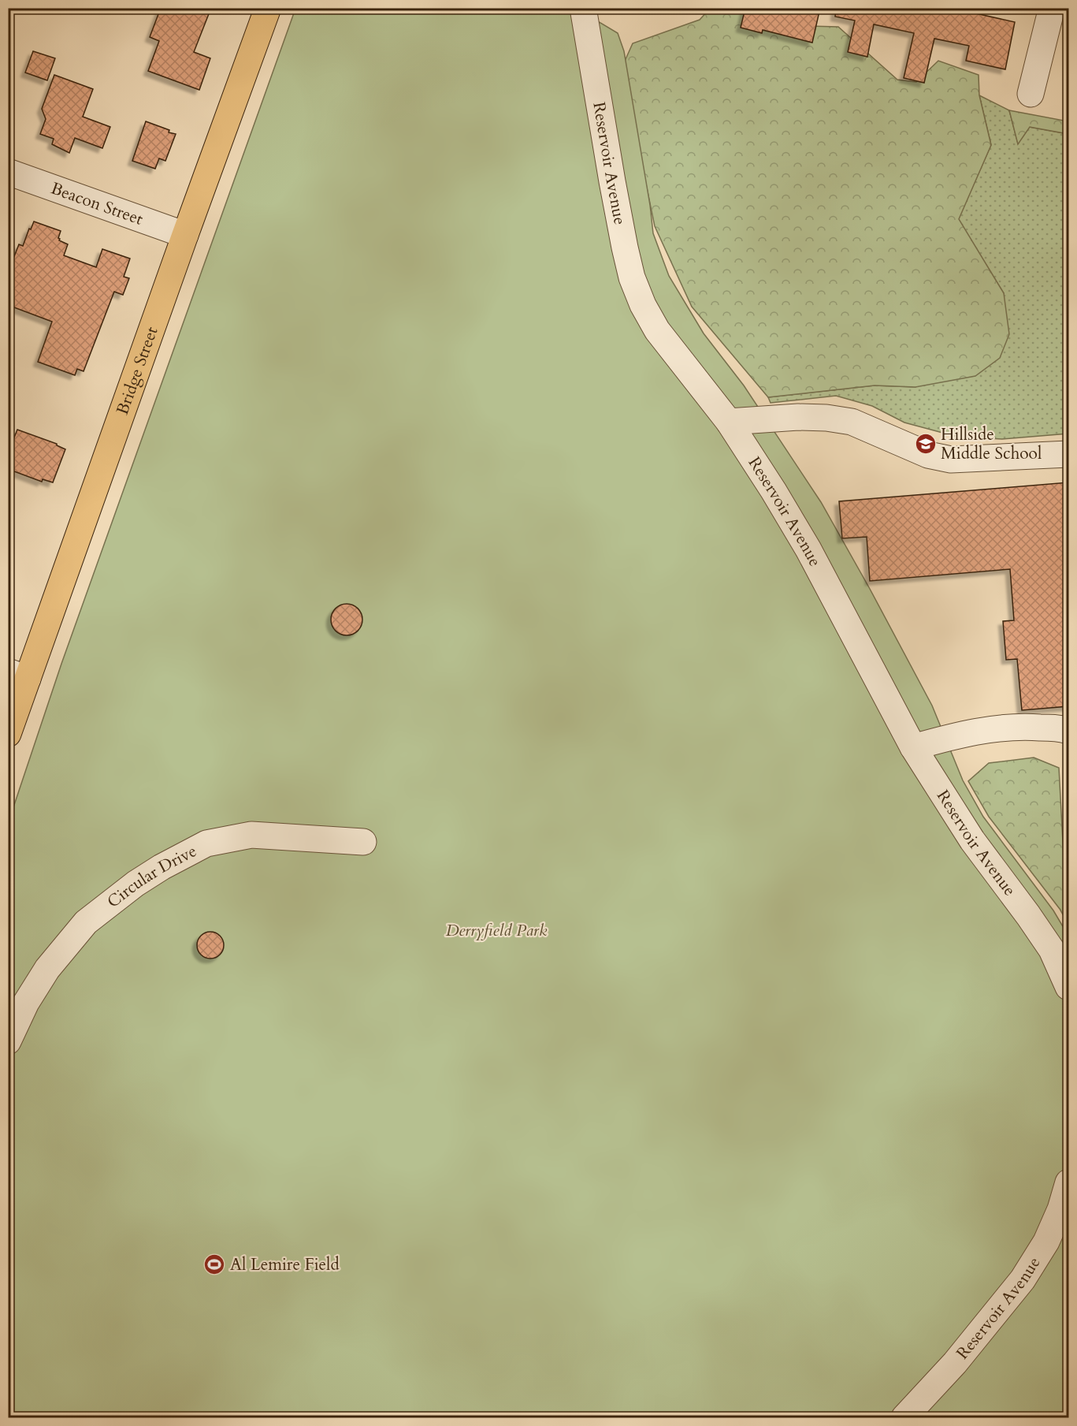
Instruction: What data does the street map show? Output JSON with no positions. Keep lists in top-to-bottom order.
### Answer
{
  "streets": {
    "main road": ["Bridge Street"],
    "street": ["Reservoir Avenue", "Beacon Street", "Circular Drive"]
  },
  "crossings": [
    ["Beacon Street", "Bridge Street"]
  ],
  "parks": ["Derryfield Park"],
  "places": {
    "school or university": ["Hillside Middle School"],
    "sports": ["Al Lemire Field"]
  }
}
